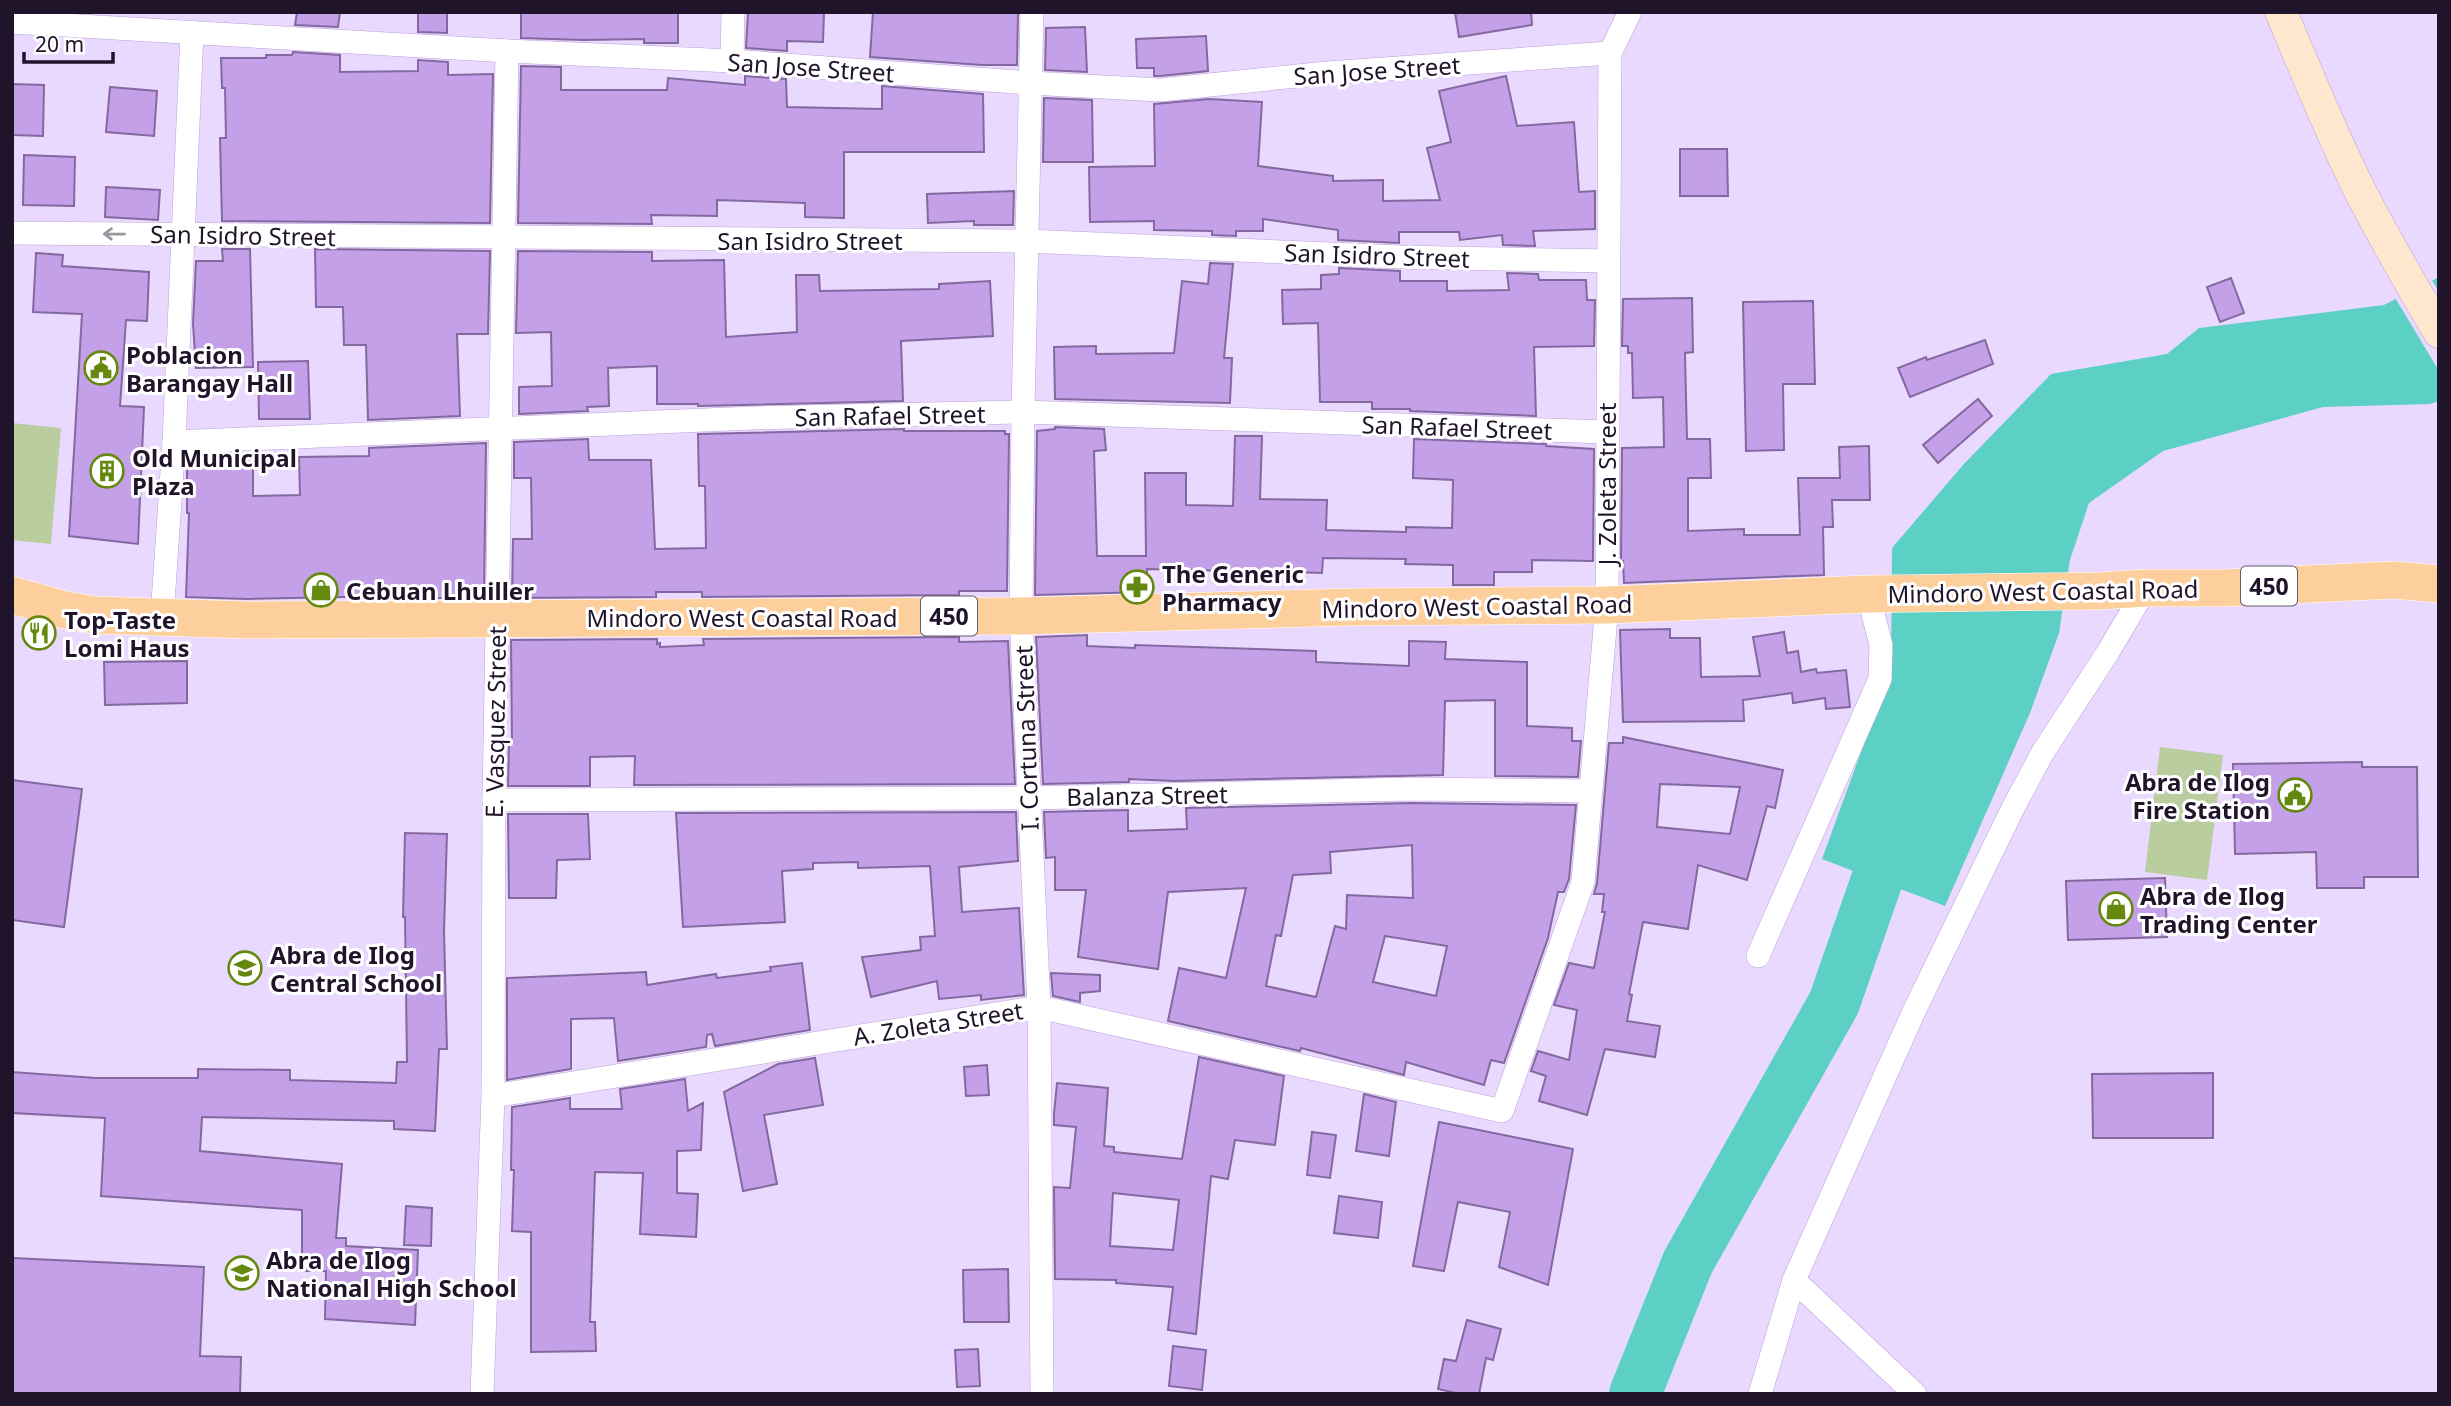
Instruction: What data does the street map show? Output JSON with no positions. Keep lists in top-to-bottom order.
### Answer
{
  "streets": {
    "main road": ["450", "Mindoro West Coastal Road"],
    "street": [
      "San Jose Street",
      "San Isidro Street",
      "San Rafael Street",
      "J. Zoleta Street",
      "E. Vasquez Street",
      "I. Cortuna Street",
      "Balanza Street",
      "A. Zoleta Street"
    ]
  },
  "crossings": [
    ["San Jose Street", "J. Zoleta Street"],
    ["San Jose Street", "E. Vasquez Street"],
    ["San Jose Street", "I. Cortuna Street"],
    ["San Isidro Street", "J. Zoleta Street"],
    ["San Isidro Street", "E. Vasquez Street"],
    ["San Isidro Street", "I. Cortuna Street"],
    ["San Rafael Street", "J. Zoleta Street"],
    ["San Rafael Street", "E. Vasquez Street"],
    ["San Rafael Street", "I. Cortuna Street"],
    ["J. Zoleta Street", "Mindoro West Coastal Road"],
    ["J. Zoleta Street", "Balanza Street"],
    ["J. Zoleta Street", "A. Zoleta Street"],
    ["Mindoro West Coastal Road", "E. Vasquez Street"],
    ["Mindoro West Coastal Road", "I. Cortuna Street"],
    ["E. Vasquez Street", "Balanza Street"],
    ["E. Vasquez Street", "A. Zoleta Street"],
    ["I. Cortuna Street", "Balanza Street"],
    ["I. Cortuna Street", "A. Zoleta Street"]
  ],
  "places": {
    "public building": ["Poblacion Barangay Hall", "Abra de Ilog Fire Station"],
    "building": ["Old Municipal Plaza"],
    "pharmacy": ["The Generic Pharmacy"],
    "shop": ["Cebuan Lhuiller", "Abra de Ilog Trading Center"],
    "restaurant": ["Top-Taste Lomi Haus"],
    "school or university": ["Abra de Ilog Central School", "Abra de Ilog National High School"]
  },
  "scale_bar": "20 m"
}
